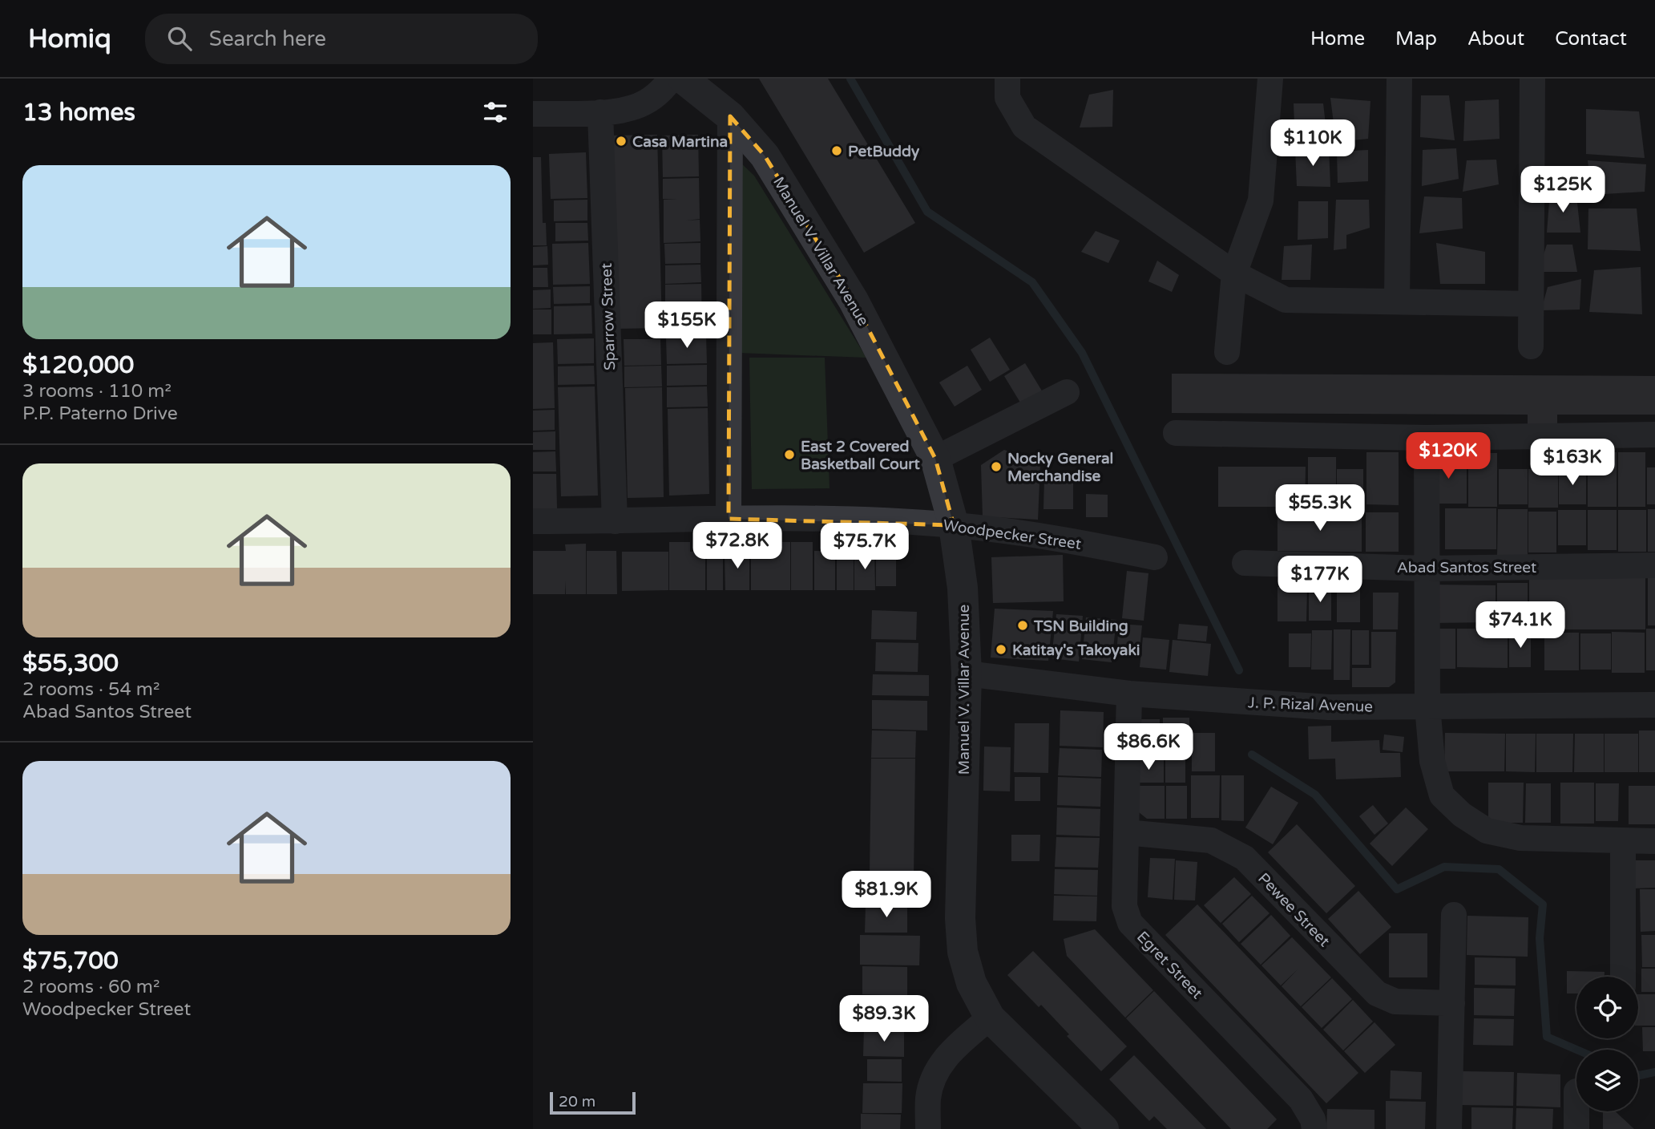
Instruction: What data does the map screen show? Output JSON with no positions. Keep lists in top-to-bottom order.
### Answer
{
  "streets": {
    "street": [
      "Manuel V. Villar Avenue",
      "Sparrow Street",
      "Woodpecker Street",
      "Abad Santos Street",
      "J. P. Rizal Avenue",
      "Pewee Street",
      "Egret Street"
    ]
  },
  "crossings": [
    ["Manuel V. Villar Avenue", "Woodpecker Street"],
    ["Manuel V. Villar Avenue", "J. P. Rizal Avenue"],
    ["Sparrow Street", "Woodpecker Street"],
    ["J. P. Rizal Avenue", "Egret Street"],
    ["Pewee Street", "Egret Street"]
  ],
  "places": [
    "Casa Martina",
    "PetBuddy",
    "East 2 Covered Basketball Court",
    "Nocky General Merchandise",
    "TSN Building",
    "Katitay's Takoyaki"
  ],
  "scale_bar": "20 m",
  "page": {
    "header": "Homiq",
    "search": "Search here",
    "nav": [
      "Home",
      "Map",
      "About",
      "Contact"
    ],
    "heading": "13 homes",
    "price": [
      "$110K",
      "$125K",
      "$155K",
      "$120K",
      "$163K",
      "$55.3K",
      "$72.8K",
      "$75.7K",
      "$177K",
      "$74.1K",
      "$86.6K",
      "$81.9K",
      "$89.3K"
    ],
    "list": [
      {
        "name": "$120,000",
        "note": "3 rooms · 110 m² · P.P. Paterno Drive"
      },
      {
        "name": "$55,300",
        "note": "2 rooms · 54 m² · Abad Santos Street"
      },
      {
        "name": "$75,700",
        "note": "2 rooms · 60 m² · Woodpecker Street"
      }
    ],
    "scale": "20 m"
  }
}
